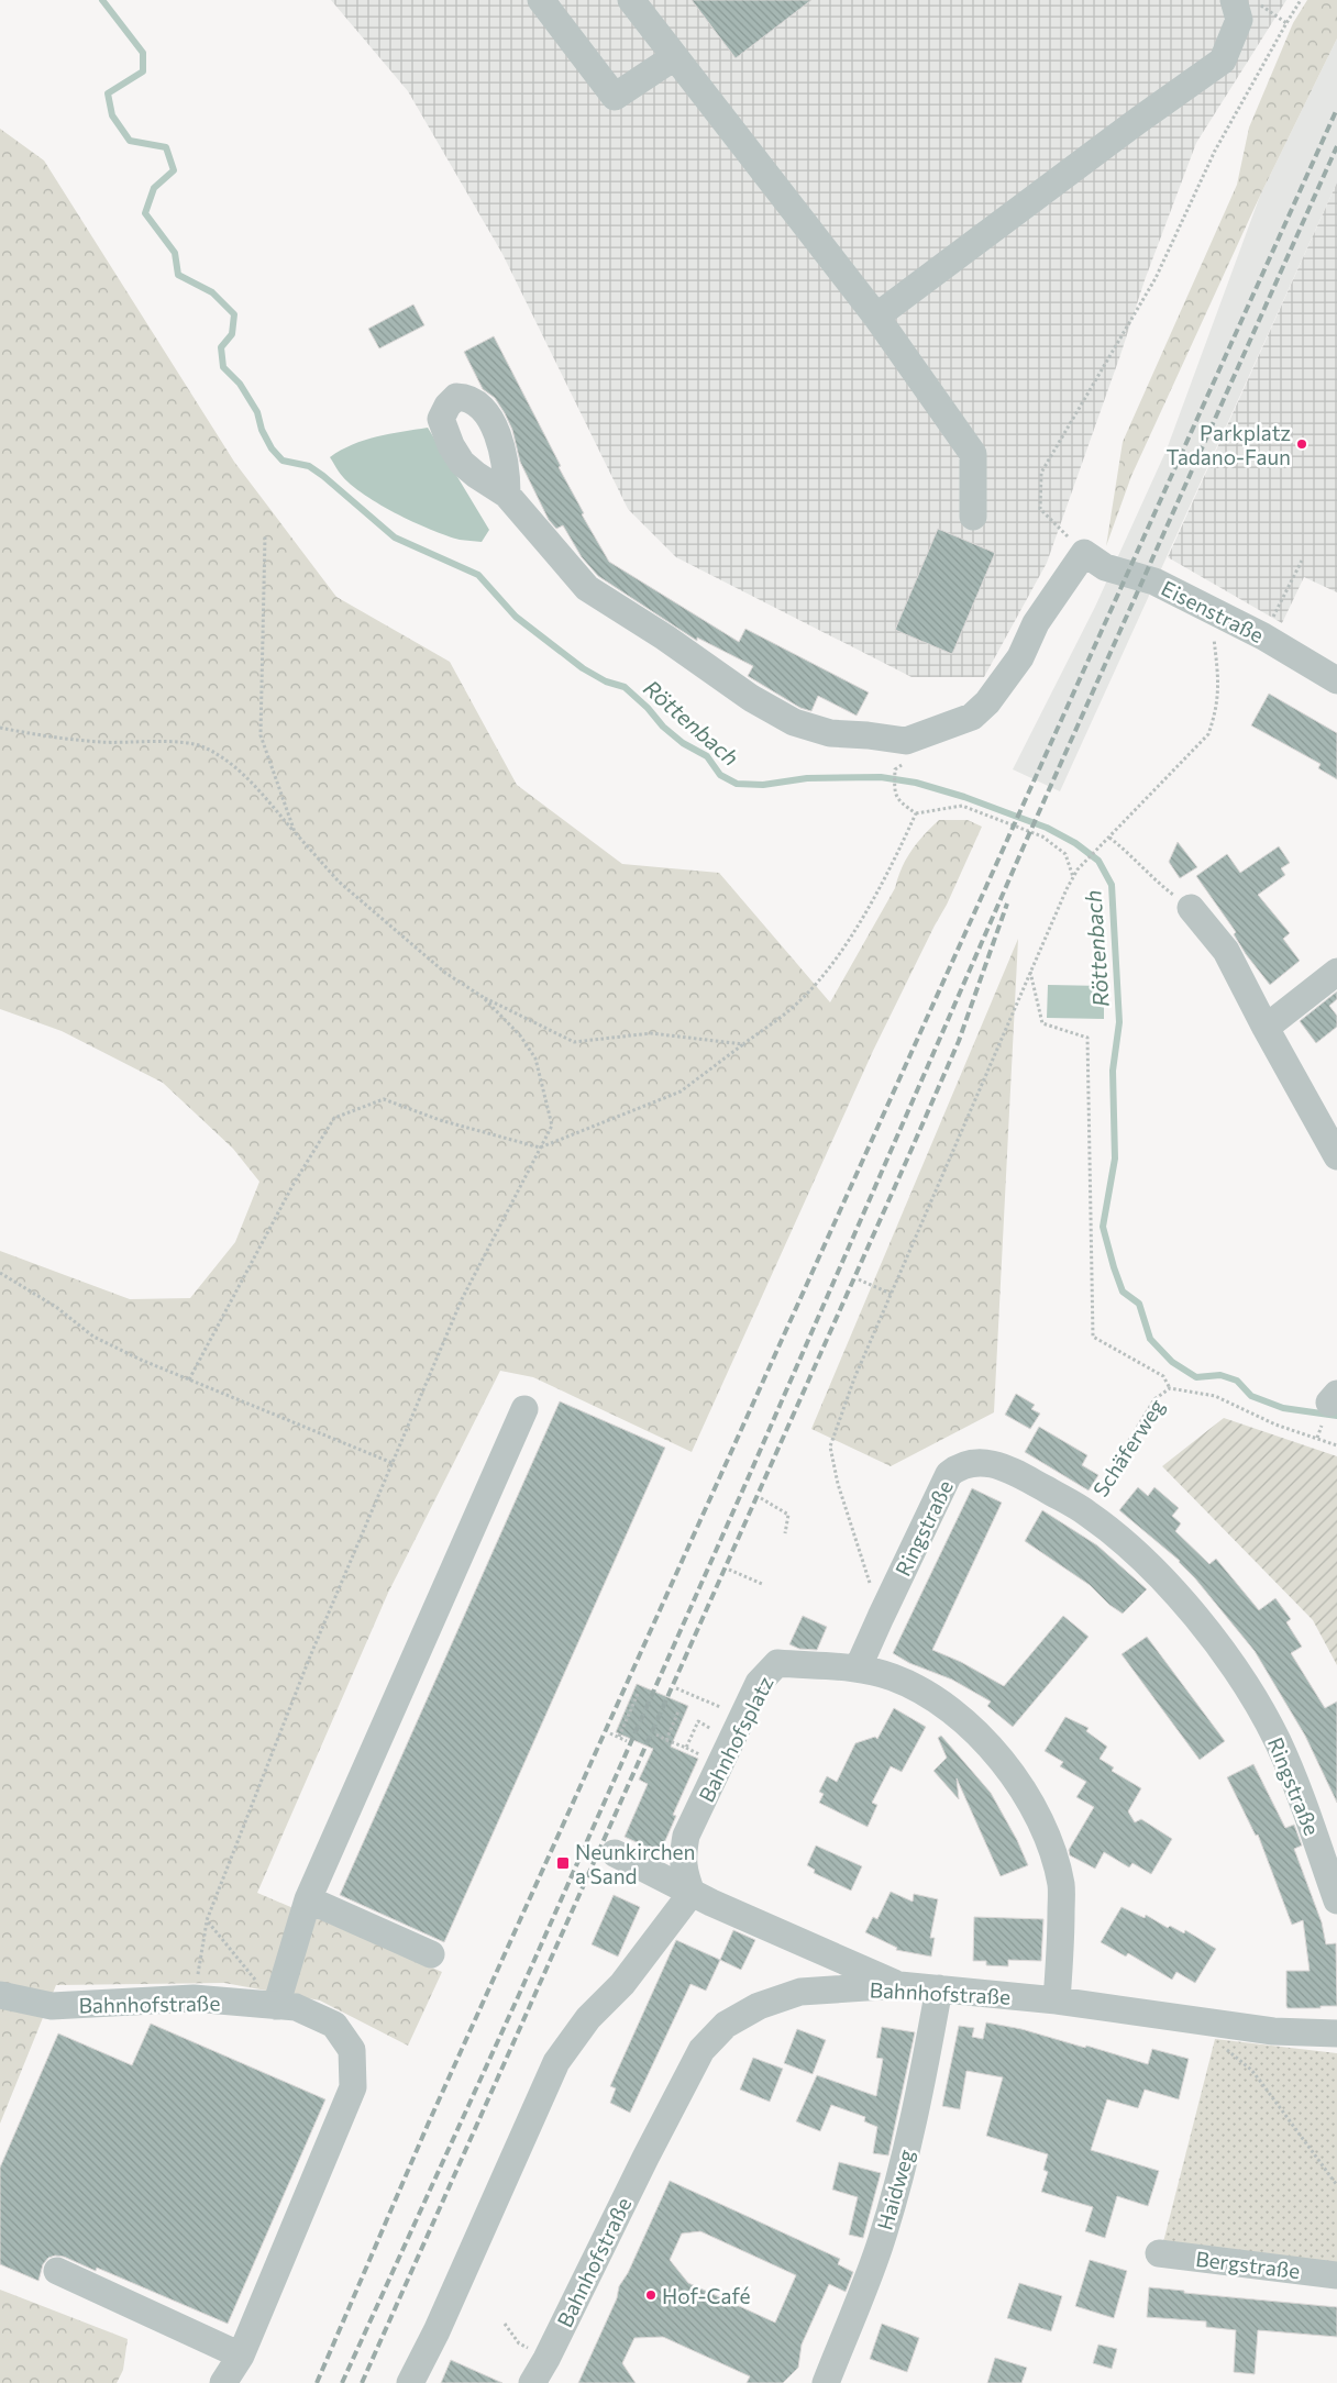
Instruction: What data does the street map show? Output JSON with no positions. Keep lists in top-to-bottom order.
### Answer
{
  "streets": {
    "street": [
      "Eisenstraße",
      "Ringstraße",
      "Bahnhofsplatz",
      "Bahnhofstraße",
      "Haidweg",
      "Bergstraße"
    ],
    "path": ["Schäferweg"]
  },
  "crossings": [
    ["Schäferweg", "Ringstraße"],
    ["Ringstraße", "Bahnhofsplatz"],
    ["Bahnhofstraße", "Haidweg"]
  ],
  "water": ["Röttenbach"],
  "places": {
    "other": ["Parkplatz Tadano-Faun", "Hof-Café"],
    "transit": ["Neunkirchen a Sand"]
  }
}
